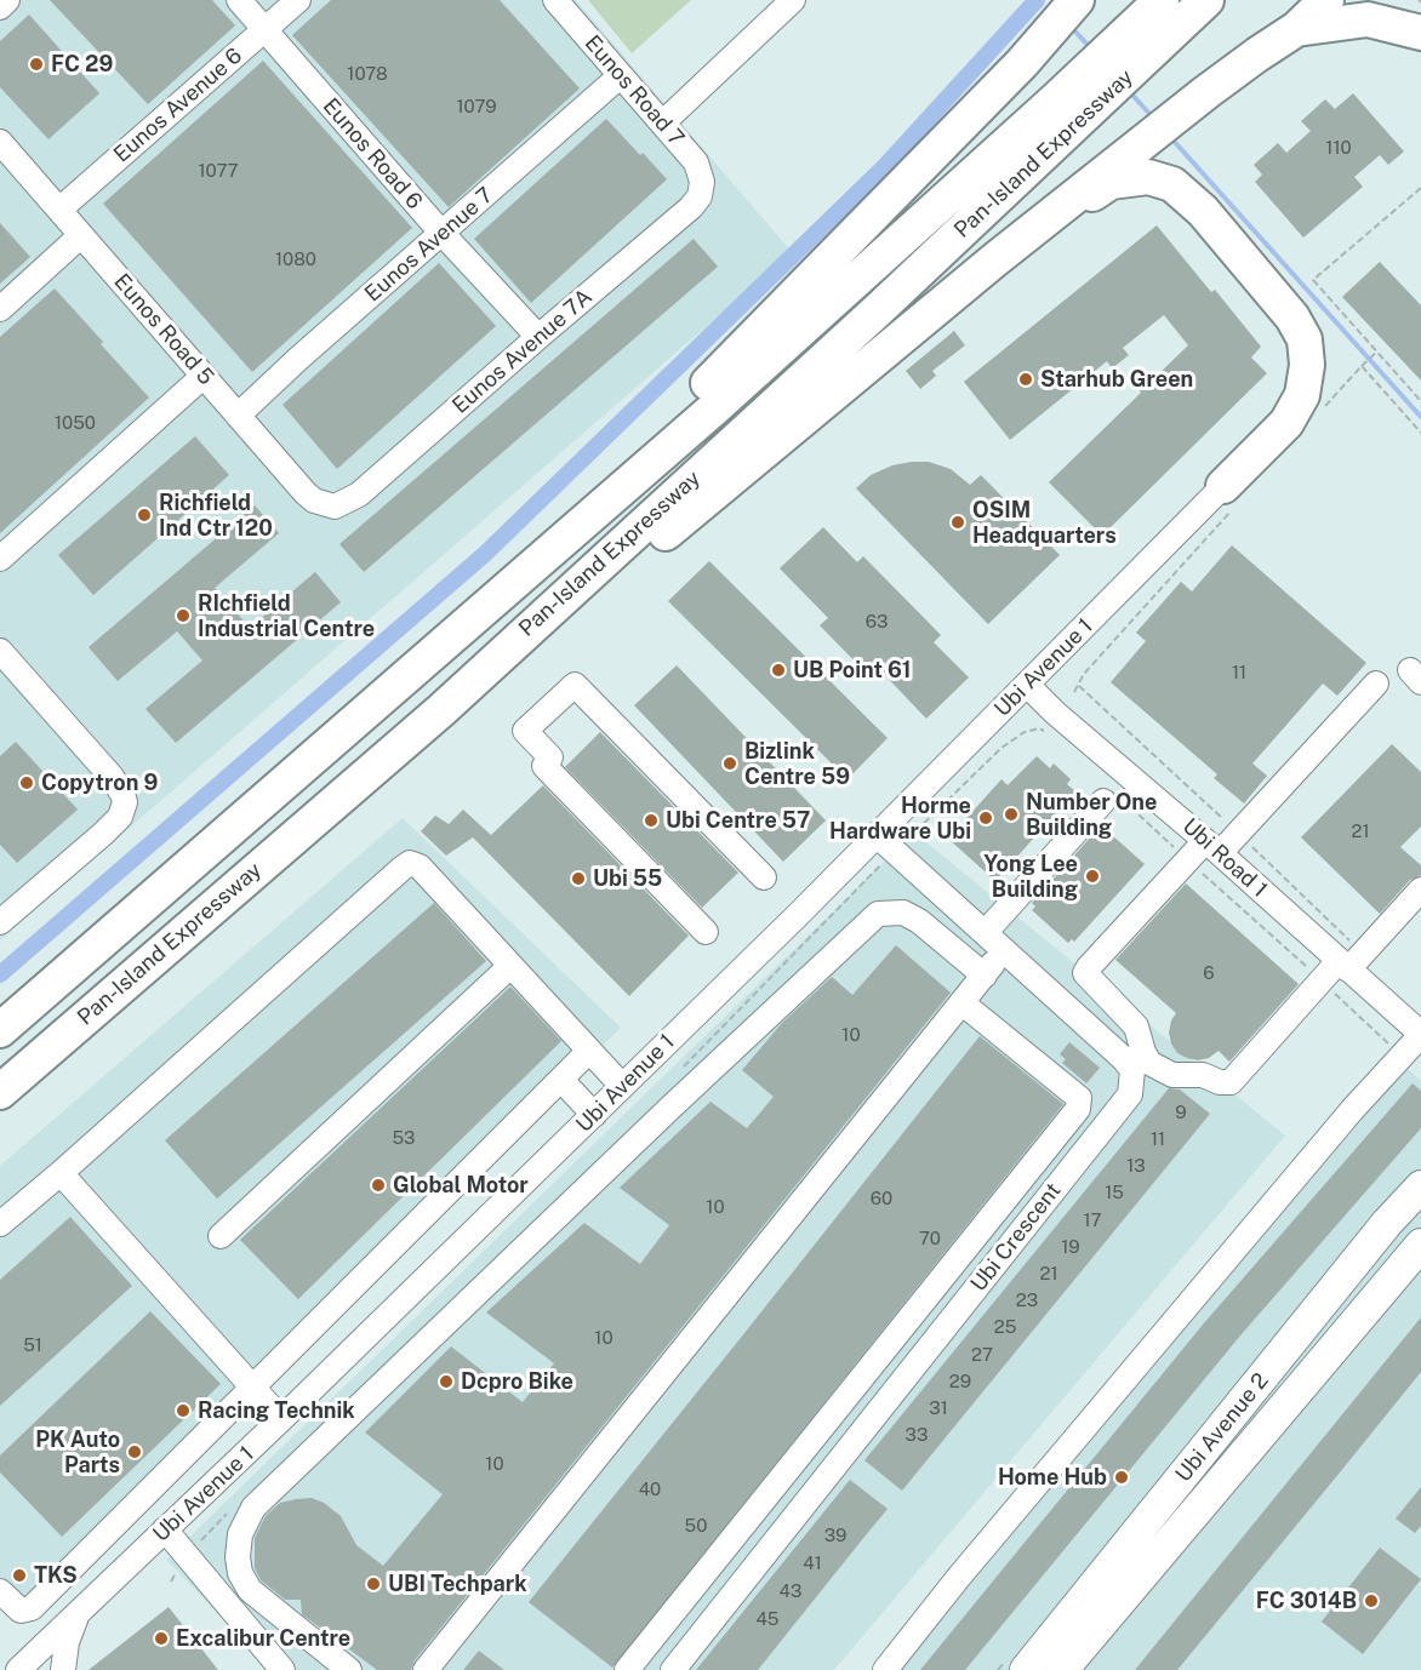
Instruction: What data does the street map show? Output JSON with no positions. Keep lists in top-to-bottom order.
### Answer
{
  "streets": {
    "highway": ["Pan-Island Expressway"],
    "main road": ["Ubi Avenue 2"],
    "street": [
      "Eunos Road 7",
      "Eunos Avenue 6",
      "Eunos Road 6",
      "Eunos Avenue 7",
      "Eunos Road 5",
      "Eunos Avenue 7A",
      "Ubi Avenue 1",
      "Ubi Road 1",
      "Ubi Crescent"
    ]
  },
  "crossings": [
    ["Eunos Road 7", "Eunos Avenue 7"],
    ["Eunos Road 7", "Eunos Avenue 7A"],
    ["Eunos Avenue 6", "Eunos Road 6"],
    ["Eunos Avenue 6", "Eunos Road 5"],
    ["Eunos Road 6", "Eunos Avenue 7"],
    ["Eunos Road 6", "Eunos Avenue 7A"],
    ["Eunos Avenue 7", "Eunos Road 5"],
    ["Eunos Road 5", "Eunos Avenue 7A"],
    ["Ubi Avenue 1", "Ubi Road 1"],
    ["Ubi Avenue 1", "Ubi Crescent"]
  ],
  "places": [
    "FC 29",
    "Starhub Green",
    "Richfield Ind Ctr 120",
    "OSIM Headquarters",
    "RIchfield Industrial Centre",
    "UB Point 61",
    "Bizlink Centre 59",
    "Copytron 9",
    "Number One Building",
    "Horme Hardware Ubi",
    "Ubi Centre 57",
    "Yong Lee Building",
    "Ubi 55",
    "Global Motor",
    "Dcpro Bike",
    "Racing Technik",
    "PK Auto Parts",
    "Home Hub",
    "TKS",
    "UBI Techpark",
    "FC 3014B",
    "Excalibur Centre"
  ],
  "house_numbers": [
    "1078",
    "1079",
    "110",
    "1077",
    "1080",
    "1050",
    "63",
    "11",
    "21",
    "6",
    "10",
    "9",
    "53",
    "11",
    "13",
    "15",
    "60",
    "10",
    "17",
    "70",
    "19",
    "21",
    "23",
    "25",
    "10",
    "51",
    "27",
    "29",
    "31",
    "33",
    "10",
    "40",
    "50",
    "39",
    "41",
    "43",
    "45"
  ]
}
